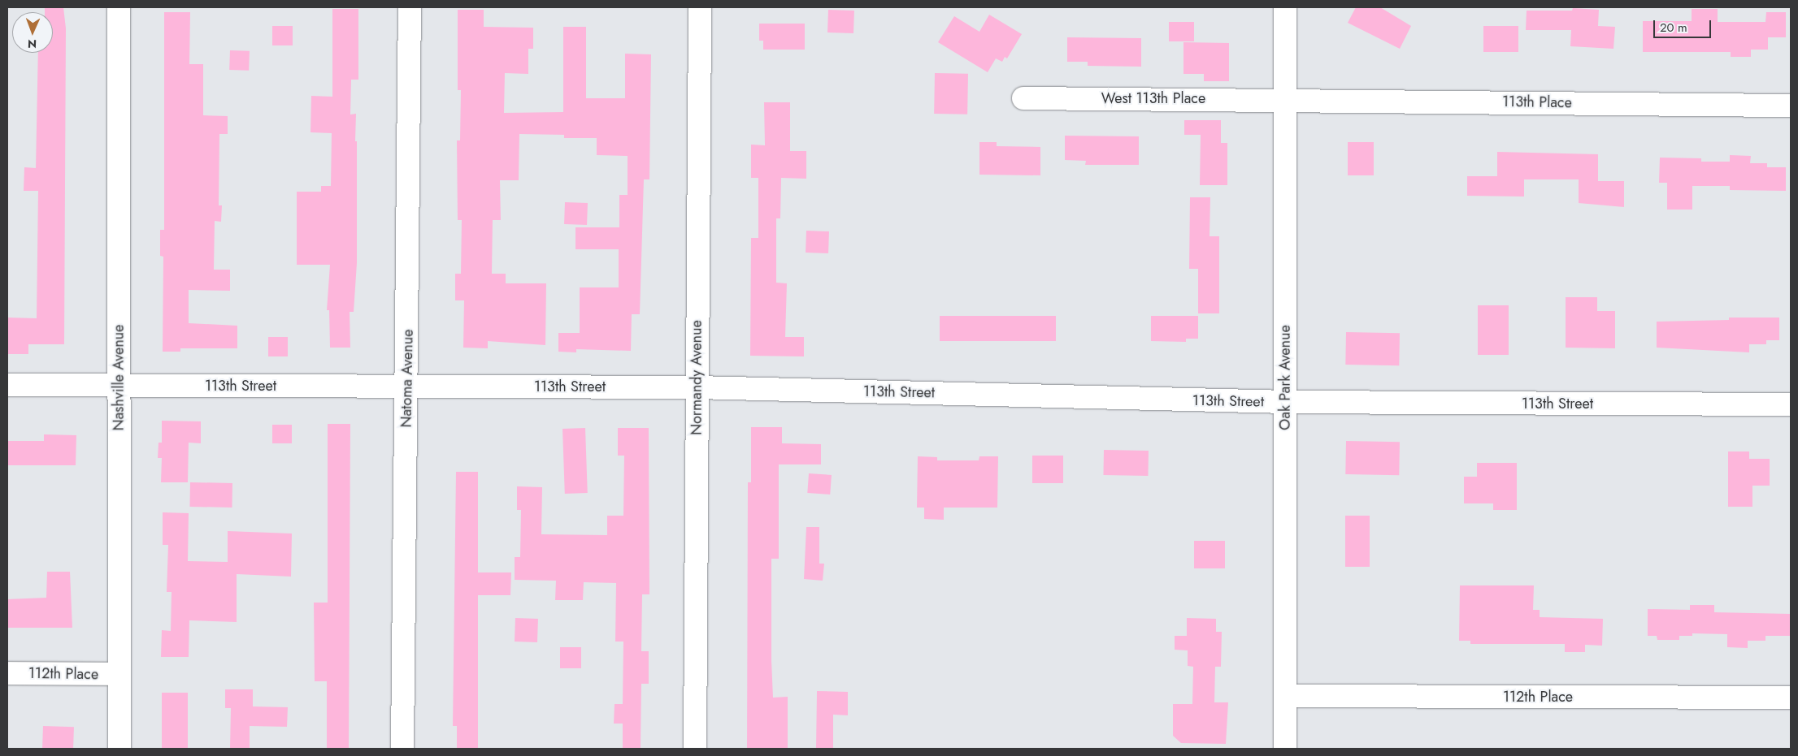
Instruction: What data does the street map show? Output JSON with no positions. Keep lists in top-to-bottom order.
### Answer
{
  "streets": {
    "street": [
      "West 113th Place",
      "113th Place",
      "Nashville Avenue",
      "Normandy Avenue",
      "Oak Park Avenue",
      "Natoma Avenue",
      "113th Street",
      "112th Place"
    ]
  },
  "crossings": [
    ["West 113th Place", "113th Place"],
    ["West 113th Place", "Oak Park Avenue"],
    ["113th Place", "Oak Park Avenue"],
    ["Nashville Avenue", "113th Street"],
    ["Nashville Avenue", "112th Place"],
    ["Normandy Avenue", "113th Street"],
    ["Oak Park Avenue", "113th Street"],
    ["Oak Park Avenue", "112th Place"],
    ["Natoma Avenue", "113th Street"]
  ],
  "scale_bar": "20 m",
  "north": "bottom"
}
